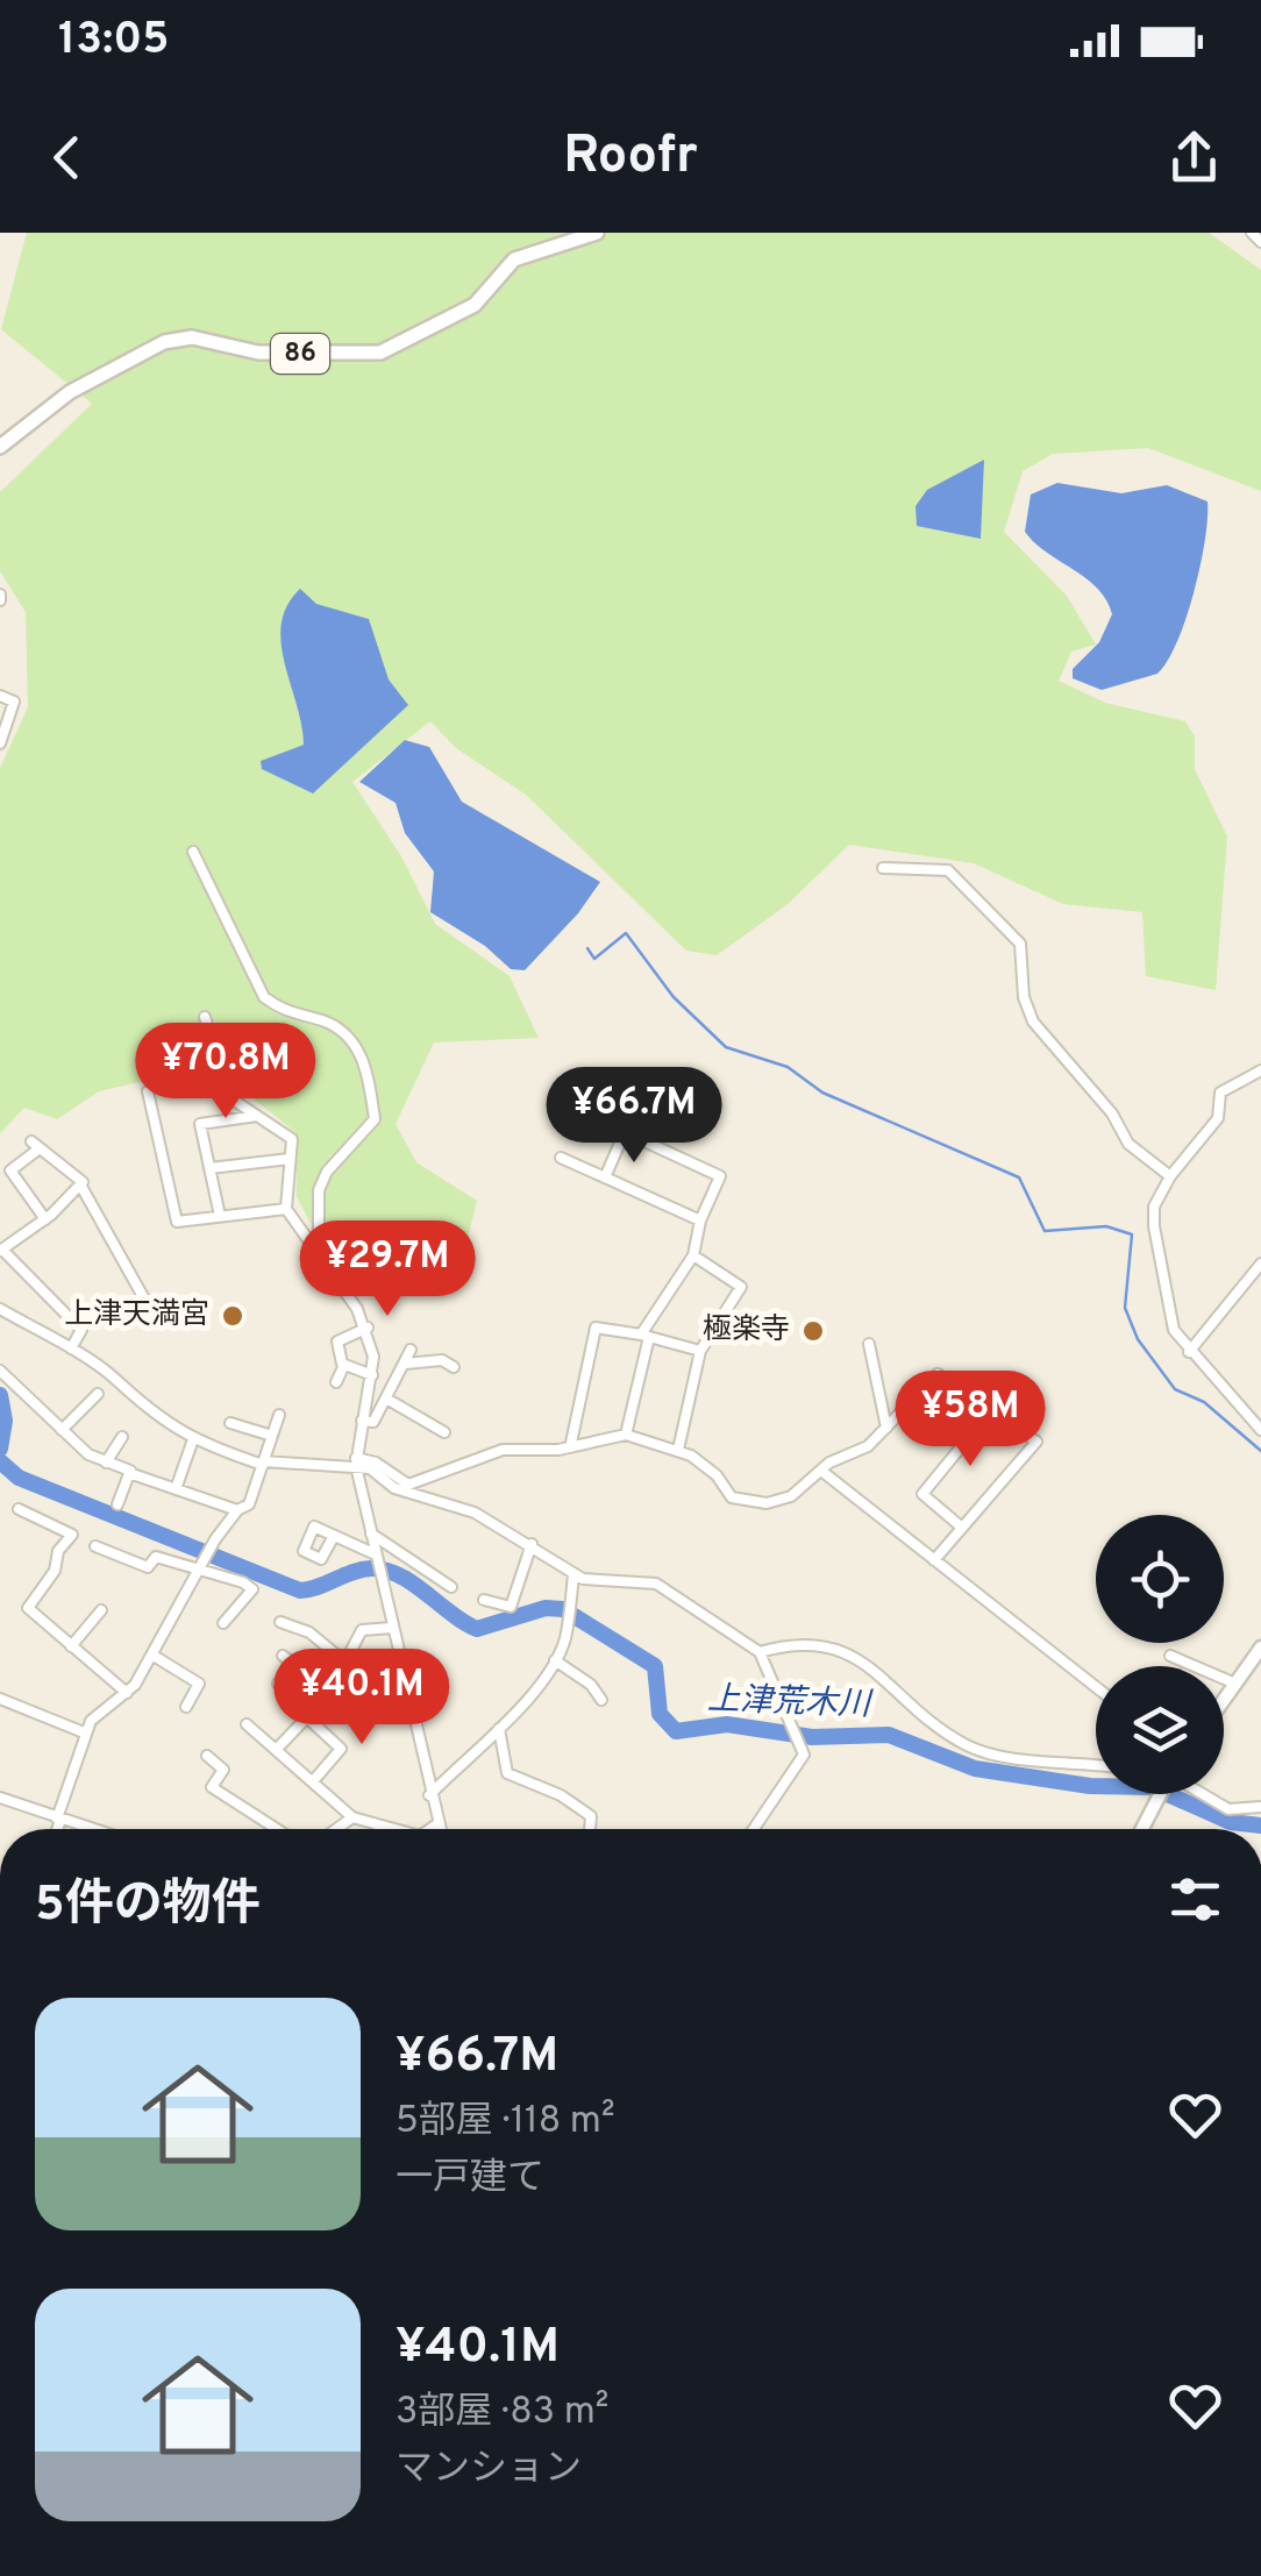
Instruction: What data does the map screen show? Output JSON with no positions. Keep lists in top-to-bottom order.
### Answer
{
  "streets": {
    "main road": ["86"]
  },
  "water": ["上津荒木川"],
  "places": ["上津天満宮", "極楽寺"],
  "page": {
    "status": "13:05",
    "header": "Roofr",
    "price": [
      "¥70.8M",
      "¥66.7M",
      "¥29.7M",
      "¥58M",
      "¥40.1M"
    ],
    "heading": "5件の物件",
    "list": [
      {
        "name": "¥66.7M",
        "note": "5部屋 · 118 m² · 一戸建て"
      },
      {
        "name": "¥40.1M",
        "note": "3部屋 · 83 m² · マンション"
      }
    ]
  }
}
